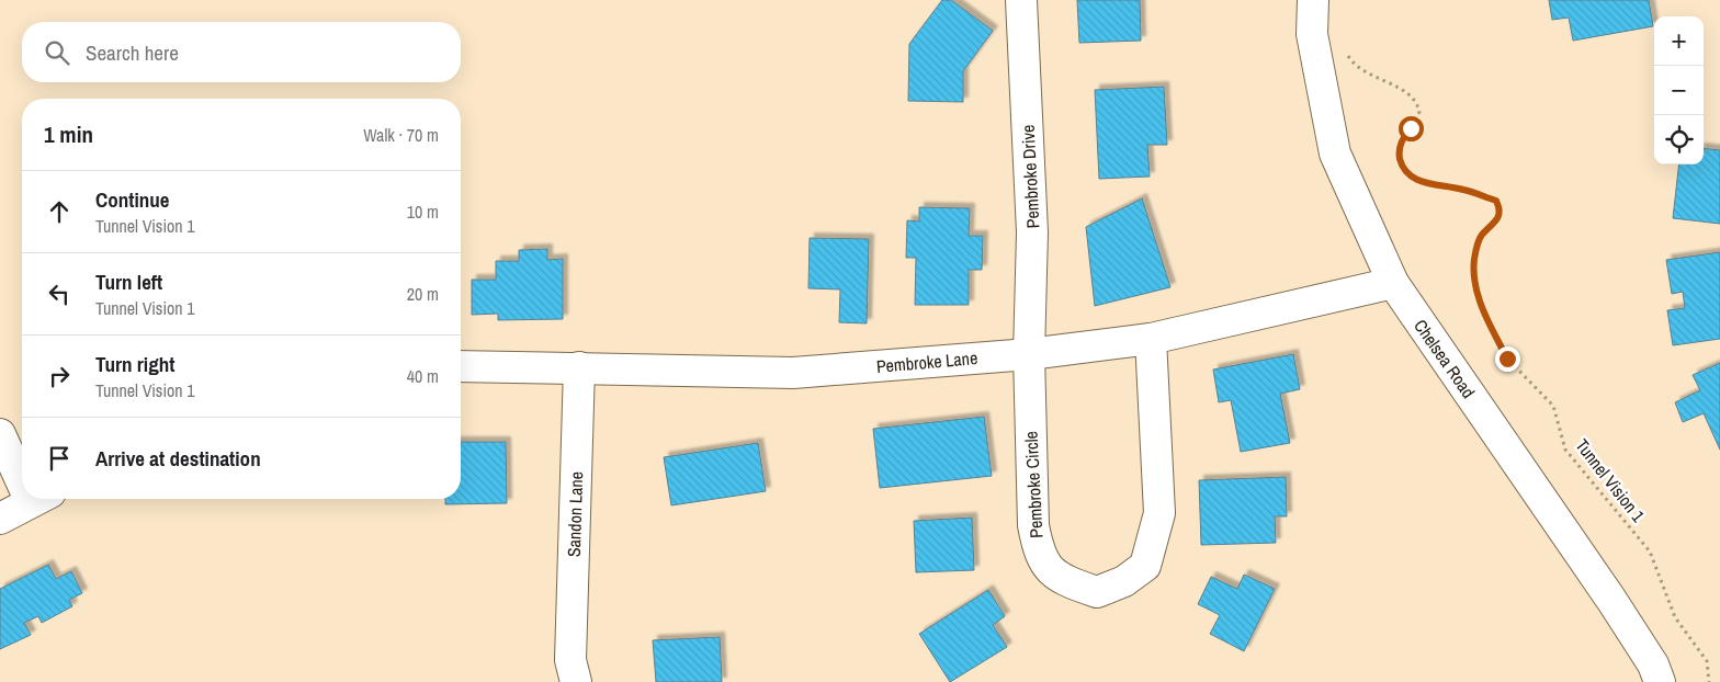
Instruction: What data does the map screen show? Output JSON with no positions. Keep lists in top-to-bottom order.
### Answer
{
  "streets": {
    "street": [
      "Pembroke Drive",
      "Chelsea Road",
      "Pembroke Lane",
      "Pembroke Circle",
      "Sandon Lane"
    ],
    "path": ["Tunnel Vision 1"]
  },
  "crossings": [
    ["Pembroke Drive", "Pembroke Lane"],
    ["Pembroke Drive", "Pembroke Circle"],
    ["Chelsea Road", "Pembroke Lane"],
    ["Pembroke Lane", "Pembroke Circle"],
    ["Pembroke Lane", "Sandon Lane"]
  ],
  "page": {
    "map_buttons": ["+", "−"],
    "search": "Search here",
    "heading": ["1 min", "Walk · 70 m"],
    "list": [
      ["Continue", "Tunnel Vision 1", "10 m"],
      ["Turn left", "Tunnel Vision 1", "20 m"],
      ["Turn right", "Tunnel Vision 1", "40 m"],
      "Arrive at destination"
    ]
  }
}
